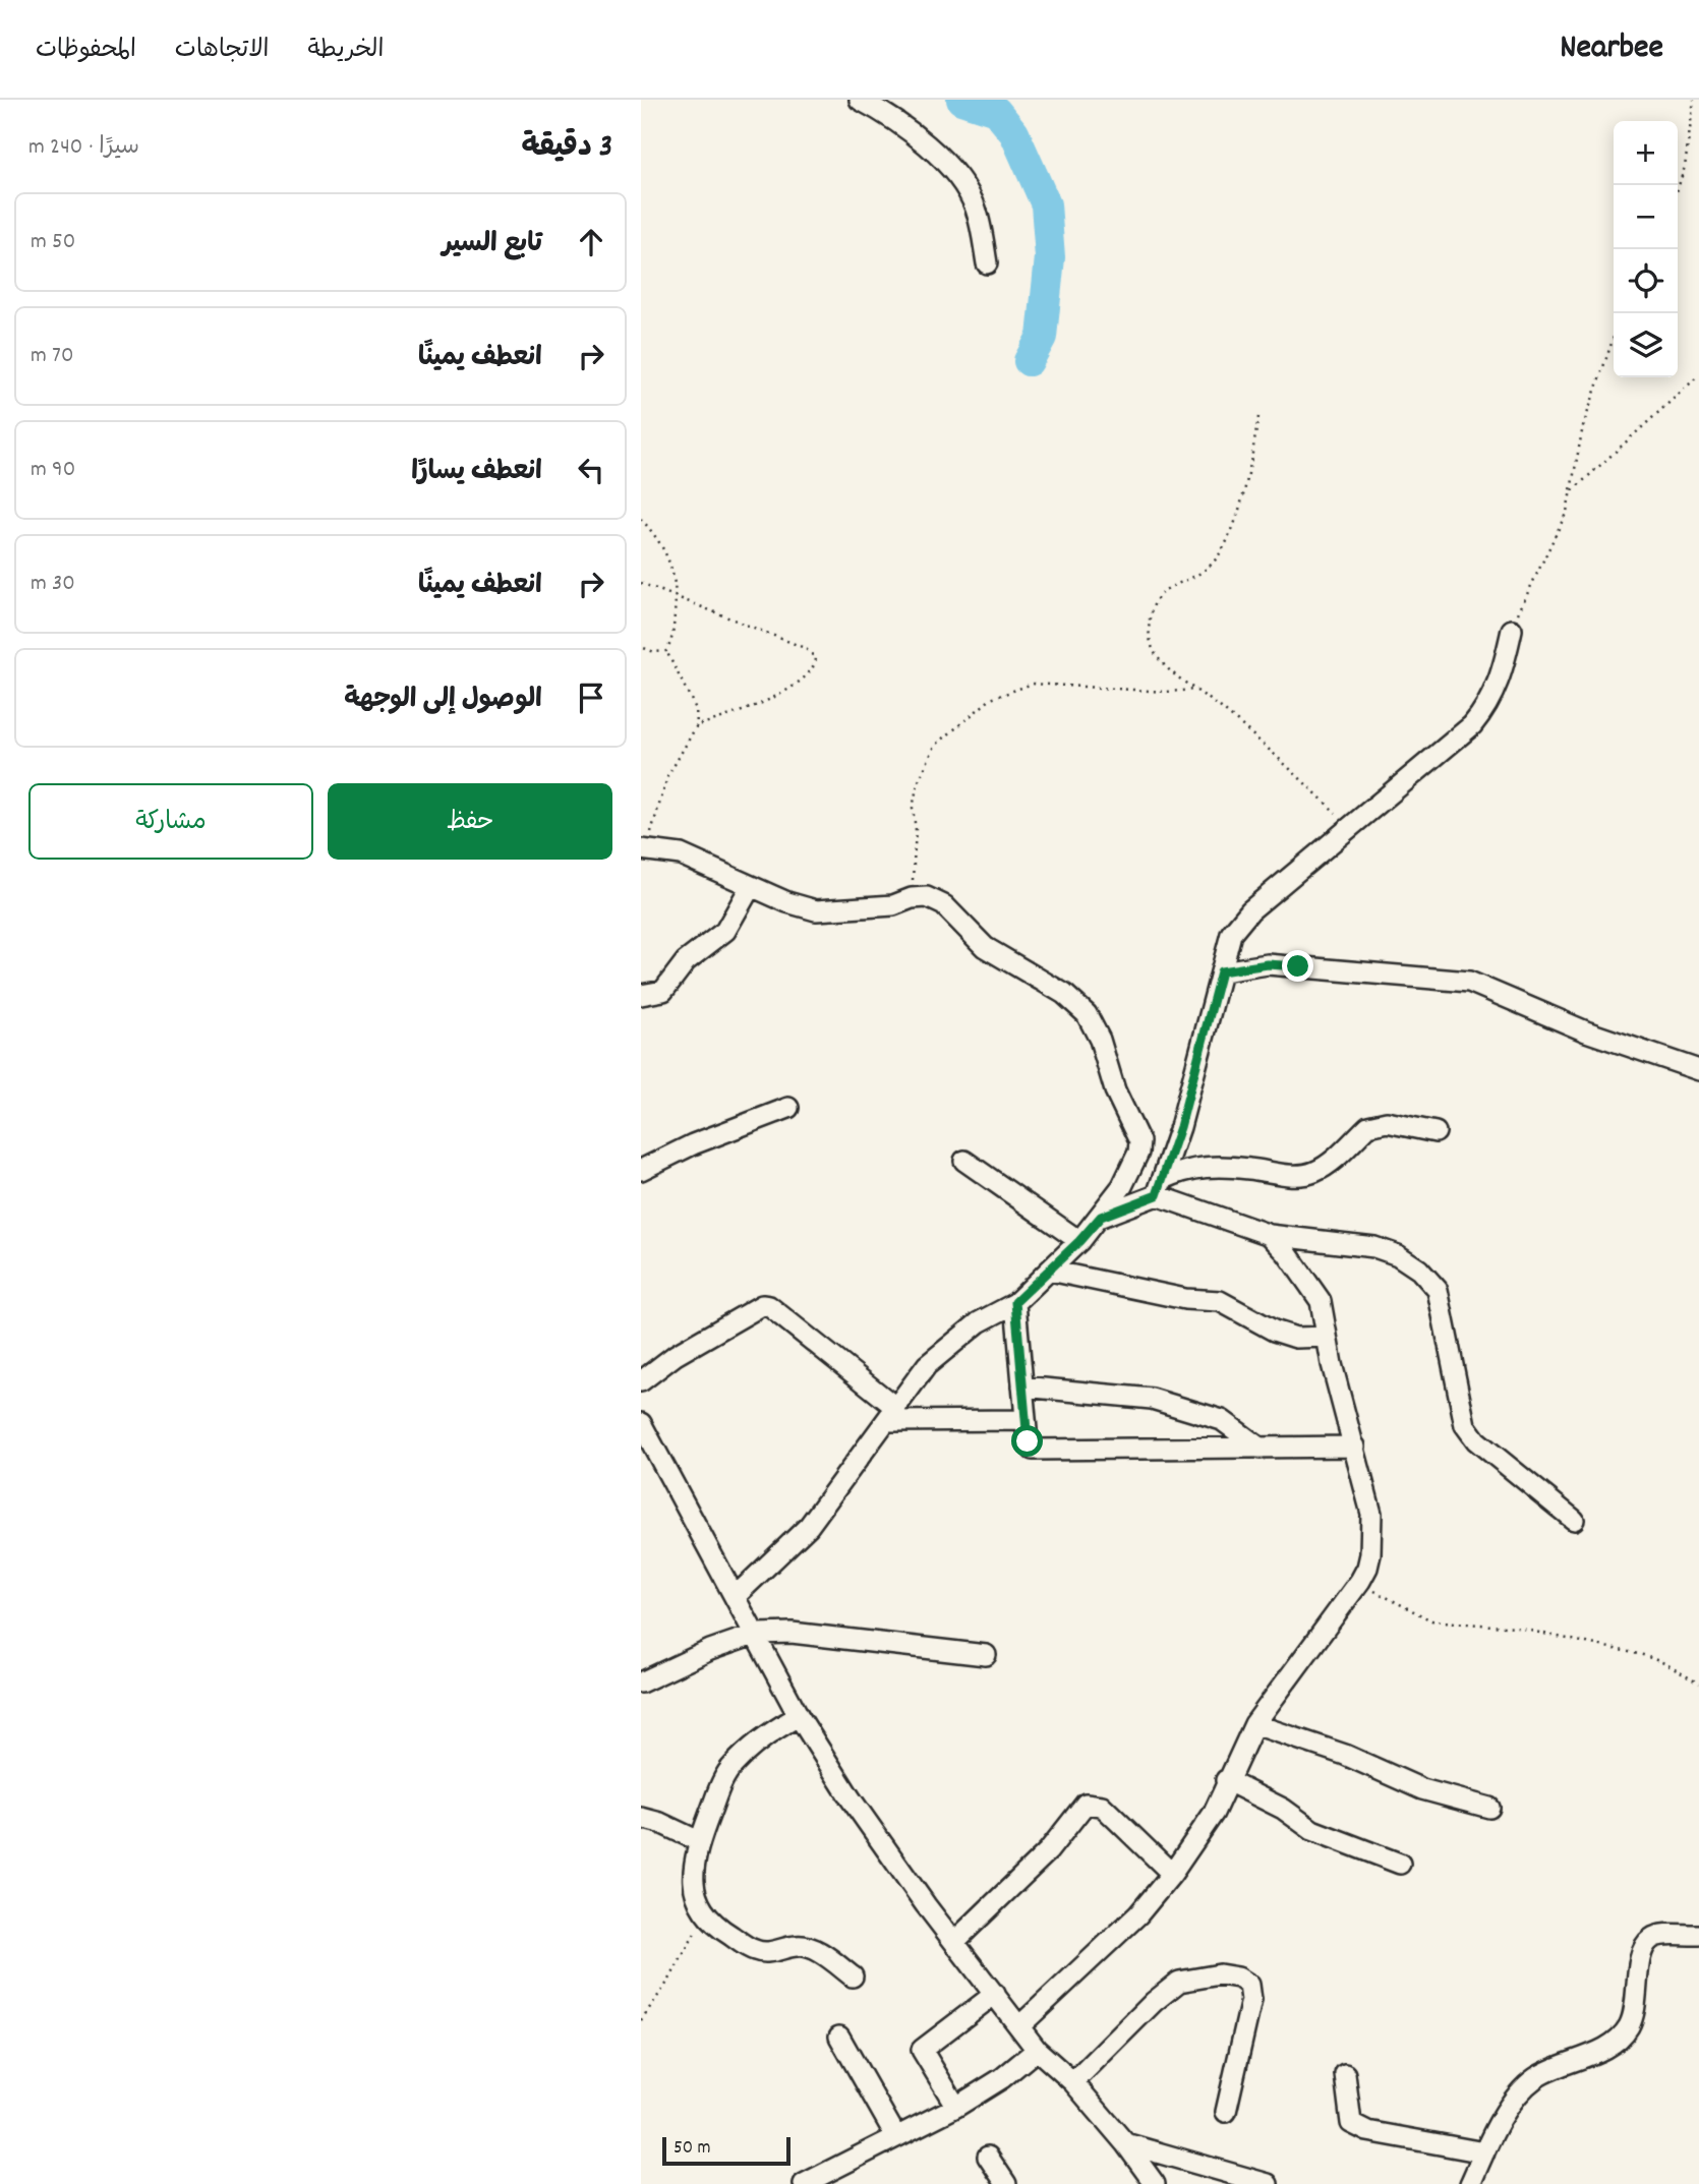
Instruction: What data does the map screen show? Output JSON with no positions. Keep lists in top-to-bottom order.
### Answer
{
  "scale_bar": "50 m",
  "page": {
    "header": "Nearbee",
    "nav": ["الخريطة", "الاتجاهات", "المحفوظات"],
    "heading": ["3 دقيقة", "سيرًا · 240 m"],
    "map_buttons": ["+", "−"],
    "list": [
      ["تابع السير", "50 m"],
      ["انعطف يمينًا", "70 m"],
      ["انعطف يسارًا", "90 m"],
      ["انعطف يمينًا", "30 m"],
      "الوصول إلى الوجهة"
    ],
    "buttons": ["حفظ", "مشاركة"],
    "scale": "50 m"
  }
}
